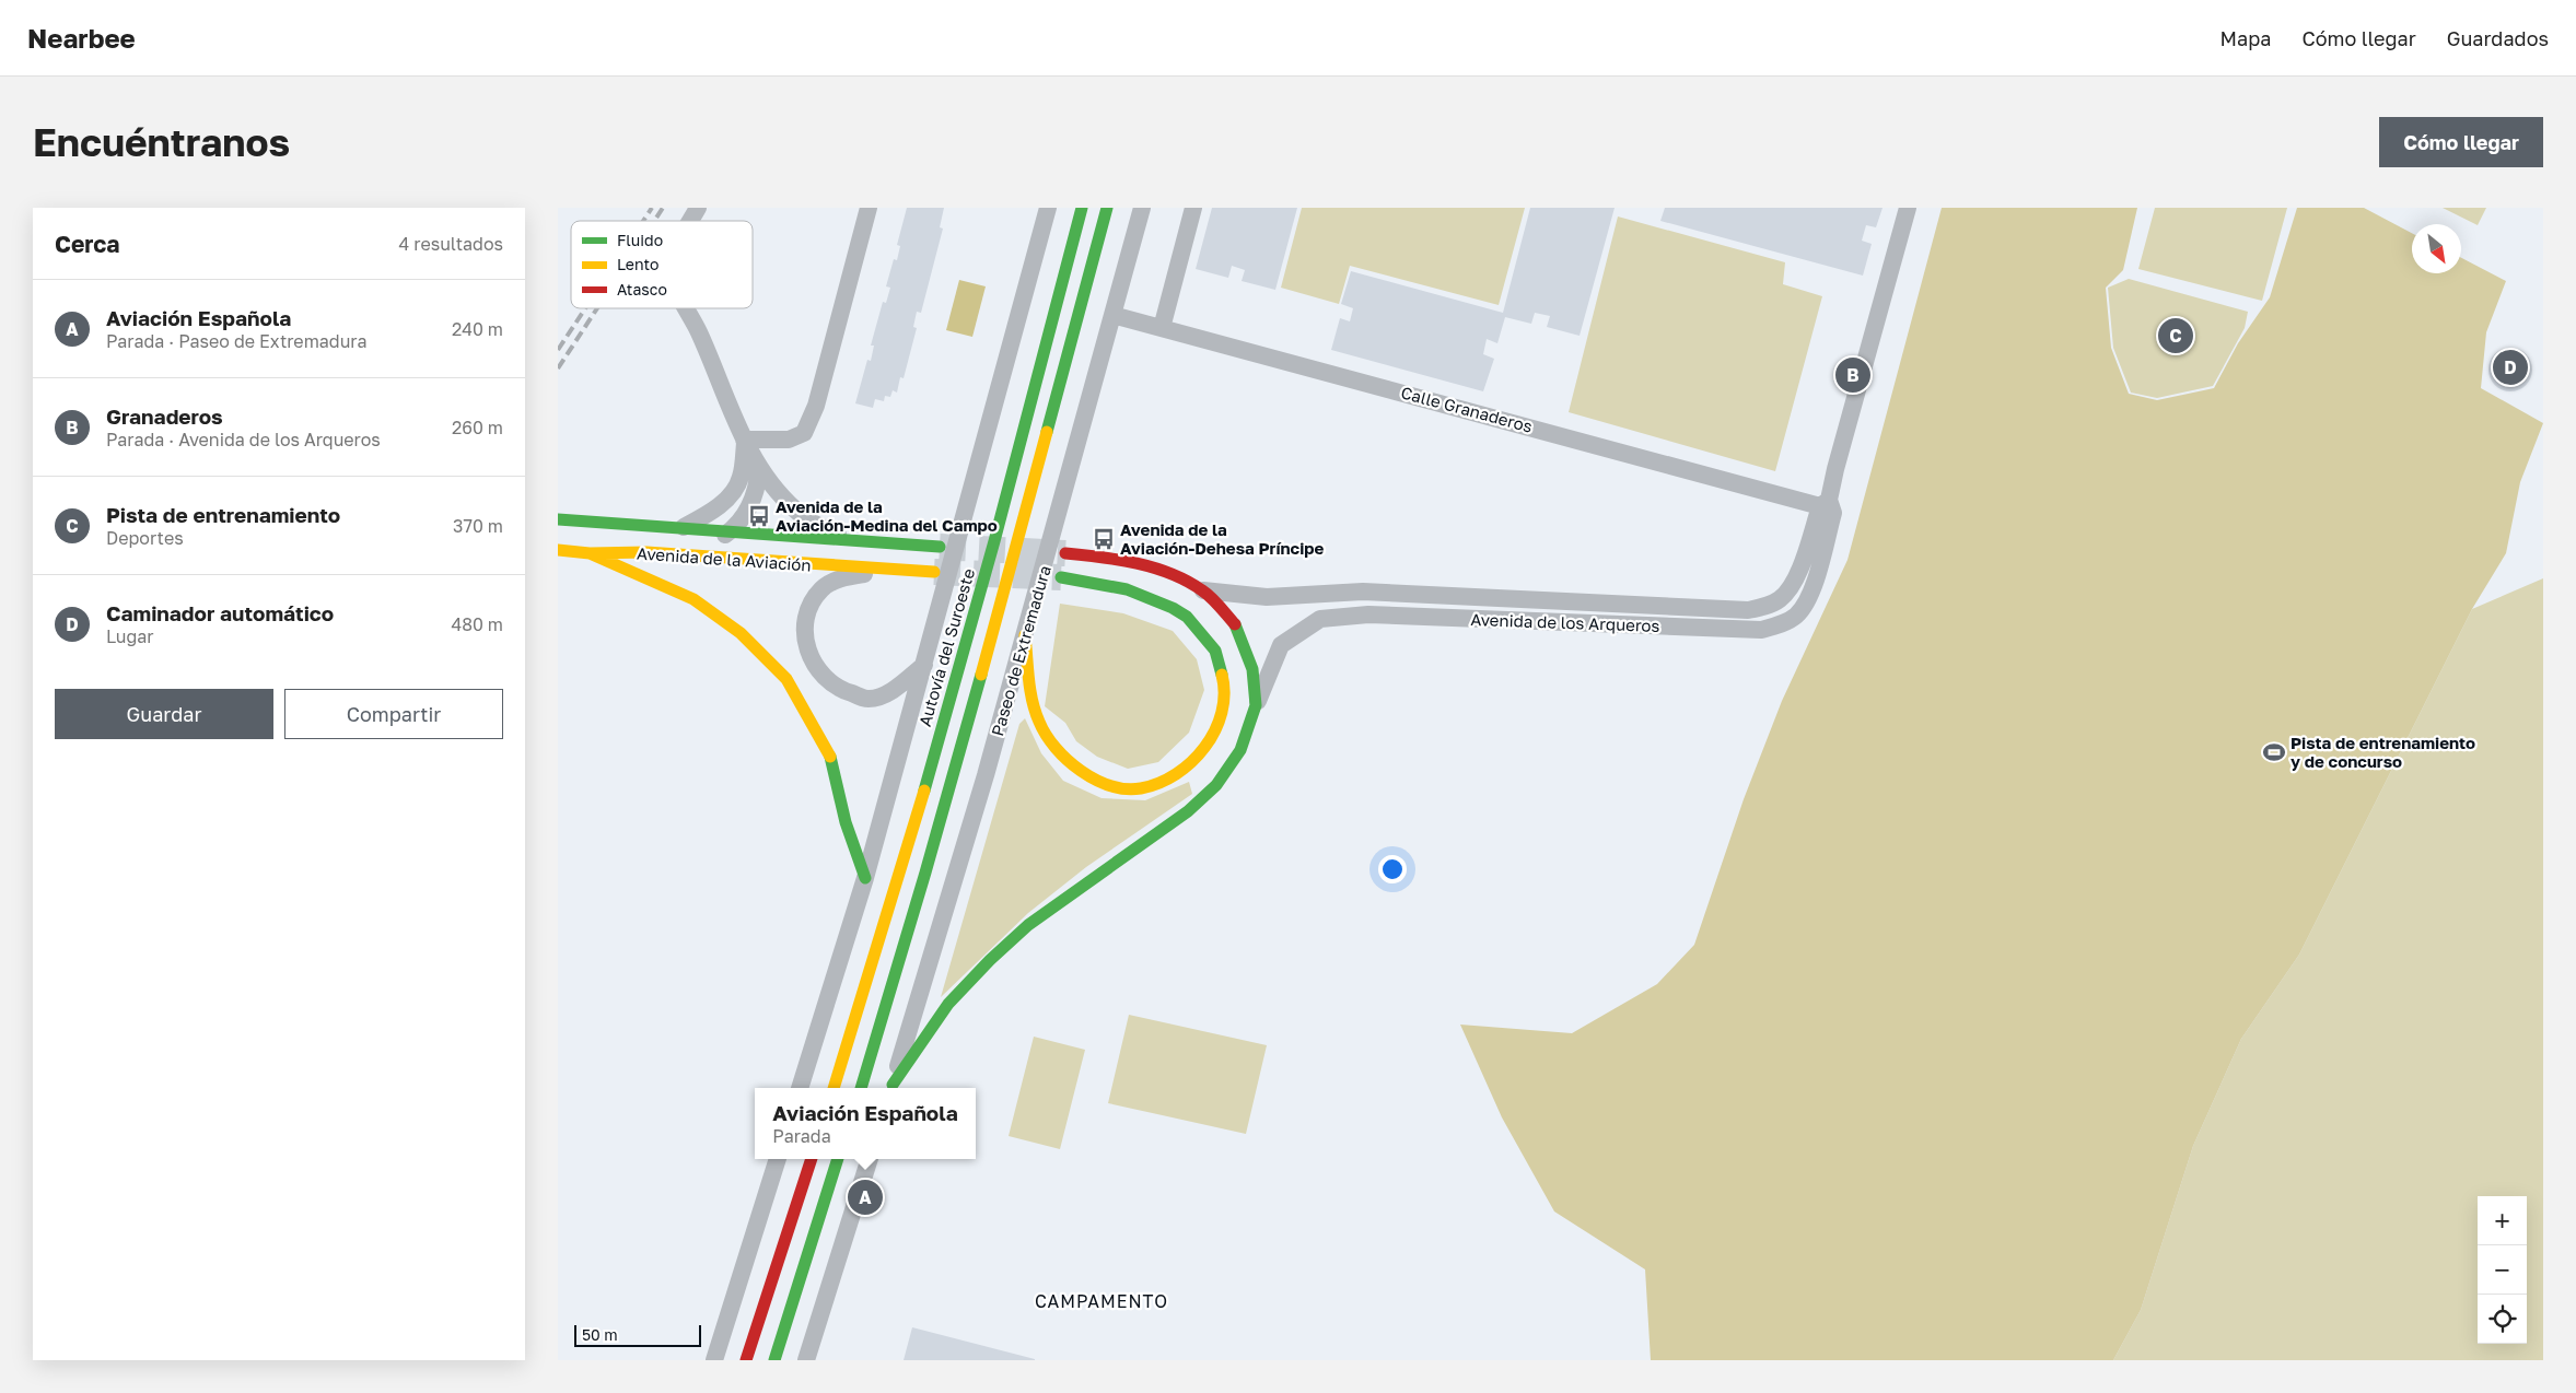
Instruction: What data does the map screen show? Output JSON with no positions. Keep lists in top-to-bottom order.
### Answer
{
  "streets": {
    "main road": ["Avenida de la Aviación", "Autovía del Suroeste"],
    "street": ["Calle Granaderos", "Avenida de los Arqueros", "Paseo de Extremadura"]
  },
  "crossings": [
    ["Calle Granaderos", "Avenida de los Arqueros"],
    ["Calle Granaderos", "Paseo de Extremadura"]
  ],
  "districts": ["CAMPAMENTO"],
  "places": {
    "bus stop": ["Avenida de la Aviación-Medina del Campo", "Avenida de la Aviación-Dehesa Príncipe"],
    "sports": ["Pista de entrenamiento y de concurso"]
  },
  "legend": ["Fluido", "Lento", "Atasco"],
  "scale_bar": "50 m",
  "north": "bottom right",
  "page": {
    "header": "Nearbee",
    "nav": ["Mapa", "Cómo llegar", "Guardados"],
    "buttons": [
      "Cómo llegar",
      ["Guardar", "Compartir"]
    ],
    "title": "Encuéntranos",
    "heading": ["Cerca", "4 resultados"],
    "list": [
      {
        "mark": "A",
        "name": "Aviación Española",
        "note": "Parada · Paseo de Extremadura",
        "value": "240 m"
      },
      {
        "mark": "B",
        "name": "Granaderos",
        "note": "Parada · Avenida de los Arqueros",
        "value": "260 m"
      },
      {
        "mark": "C",
        "name": "Pista de entrenamiento",
        "note": "Deportes",
        "value": "370 m"
      },
      {
        "mark": "D",
        "name": "Caminador automático",
        "note": "Lugar",
        "value": "480 m"
      }
    ],
    "pins": [
      "C",
      "D",
      "B",
      "A"
    ],
    "popup": ["Aviación Española", "Parada"],
    "map_buttons": ["+", "−"],
    "scale": "50 m"
  }
}
